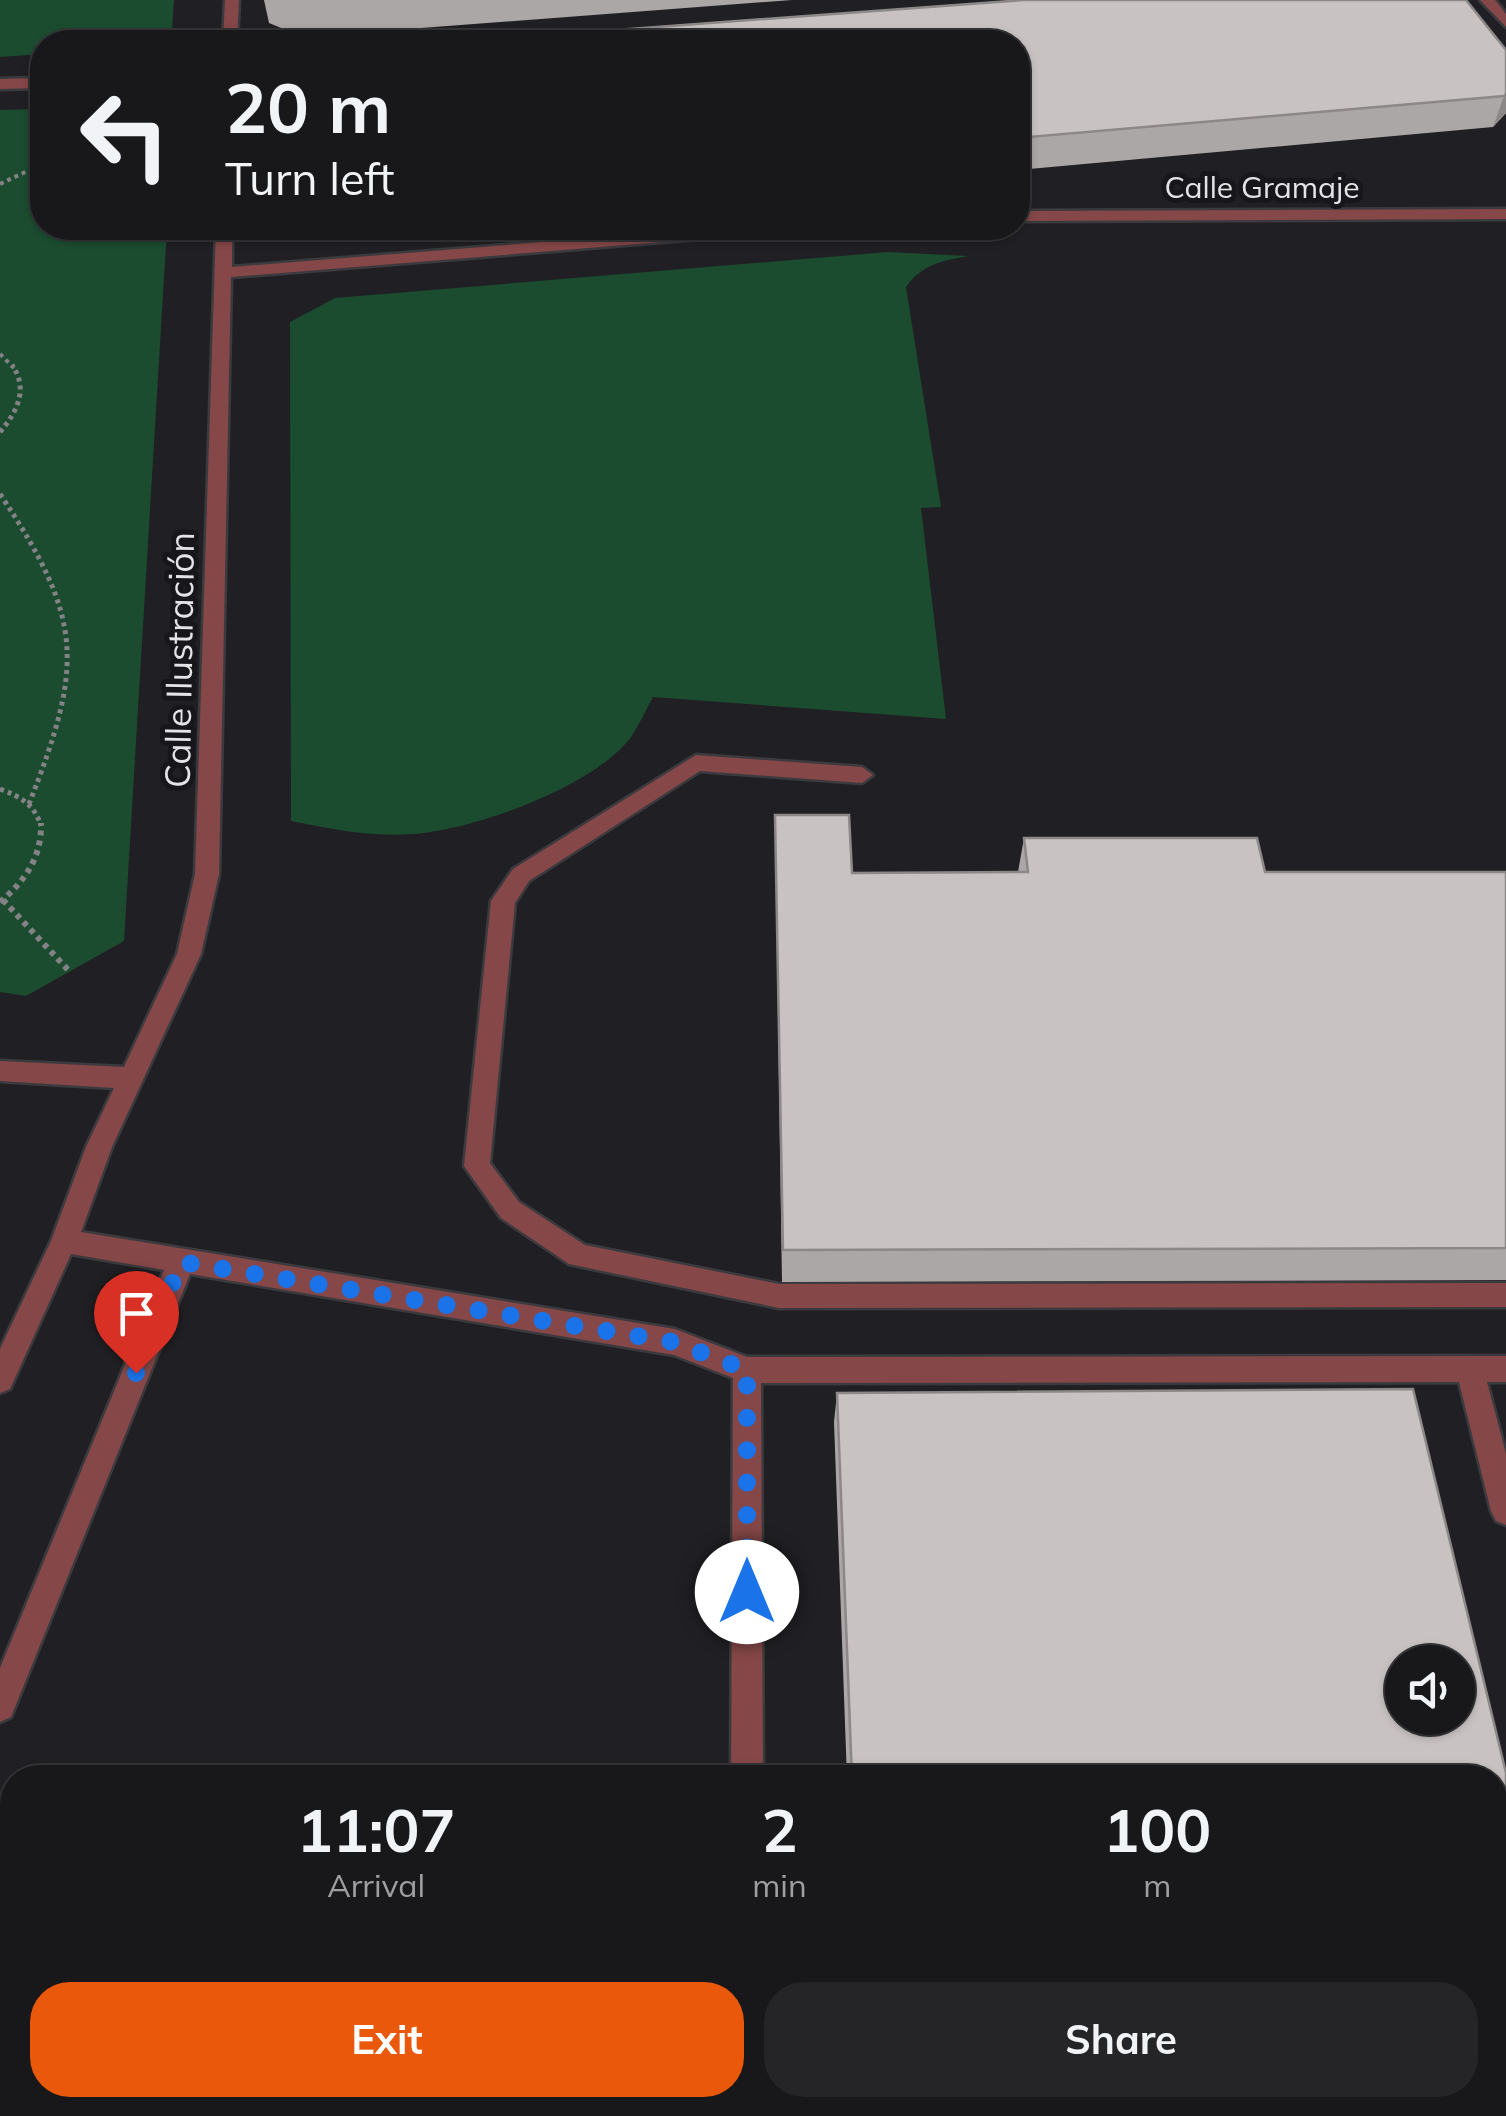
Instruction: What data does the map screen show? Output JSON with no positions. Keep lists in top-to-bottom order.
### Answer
{
  "streets": {
    "street": ["Calle Gramaje", "Calle Ilustración"]
  },
  "page": {
    "turn": ["20 m", "Turn left"],
    "eta": [
      "11:07",
      "Arrival",
      "2",
      "min",
      "100",
      "m"
    ],
    "buttons": ["Exit", "Share"]
  }
}
